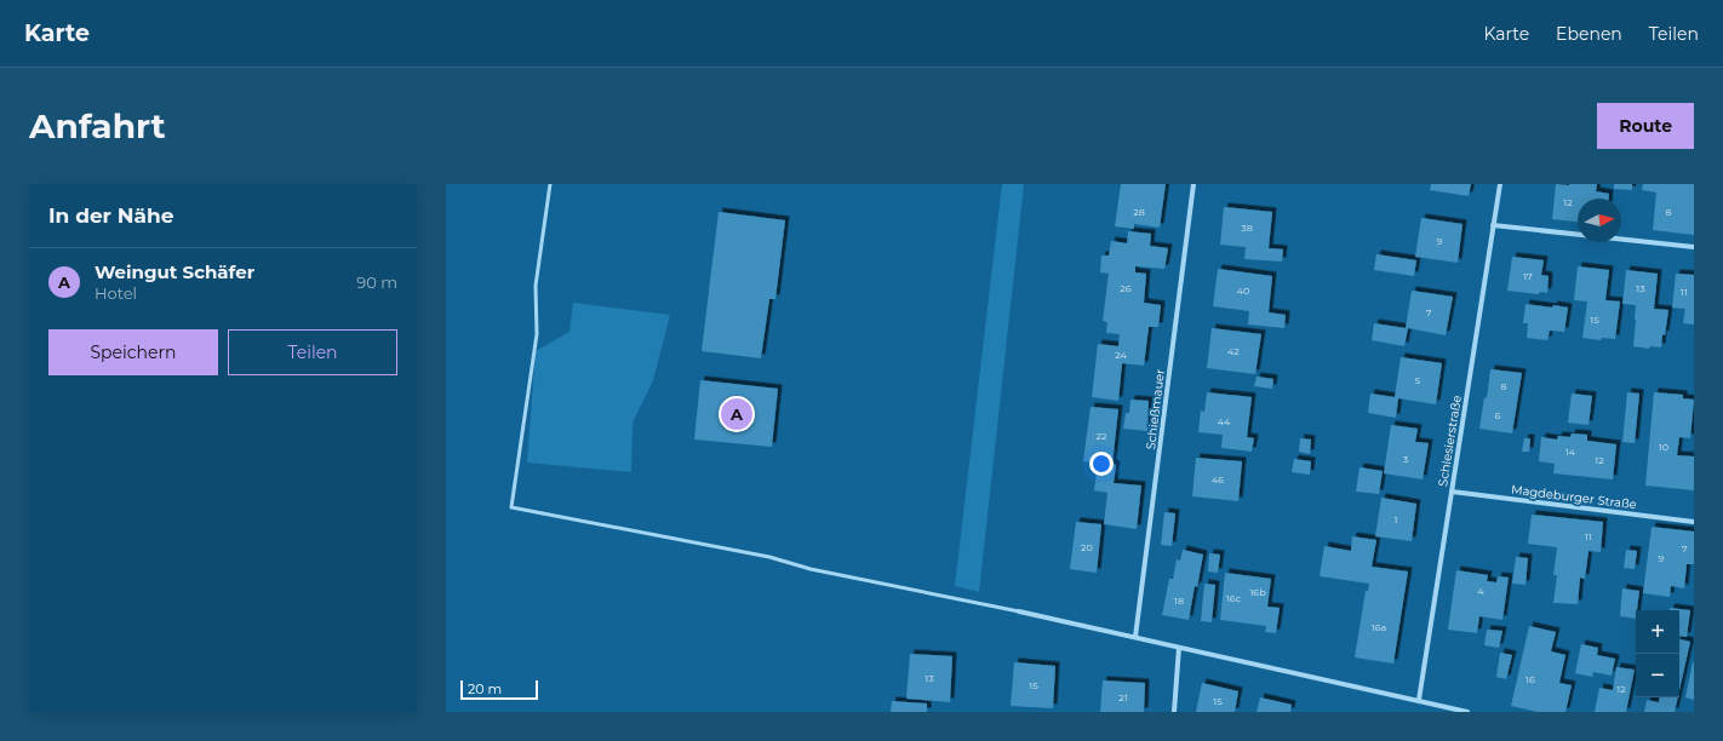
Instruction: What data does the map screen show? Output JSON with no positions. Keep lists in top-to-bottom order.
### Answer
{
  "streets": {
    "street": ["Schießmauer", "Schlesierstraße", "Magdeburger Straße"]
  },
  "crossings": [
    ["Schlesierstraße", "Magdeburger Straße"]
  ],
  "house_numbers": [
    "12",
    "28",
    "8",
    "38",
    "9",
    "17",
    "26",
    "13",
    "40",
    "11",
    "7",
    "15",
    "42",
    "24",
    "5",
    "8",
    "6",
    "44",
    "22",
    "10",
    "14",
    "3",
    "12",
    "46",
    "1",
    "11",
    "20",
    "7",
    "9",
    "4",
    "16b",
    "16c",
    "18",
    "16a",
    "13",
    "16",
    "15",
    "12",
    "21",
    "15"
  ],
  "scale_bar": "20 m",
  "north": "right",
  "page": {
    "header": "Karte",
    "nav": ["Karte", "Ebenen", "Teilen"],
    "buttons": [
      "Route",
      ["Speichern", "Teilen"]
    ],
    "title": "Anfahrt",
    "heading": "In der Nähe",
    "list": [
      {
        "mark": "A",
        "name": "Weingut Schäfer",
        "note": "Hotel",
        "value": "90 m"
      }
    ],
    "pins": "A",
    "map_buttons": ["+", "−"],
    "scale": "20 m"
  }
}
